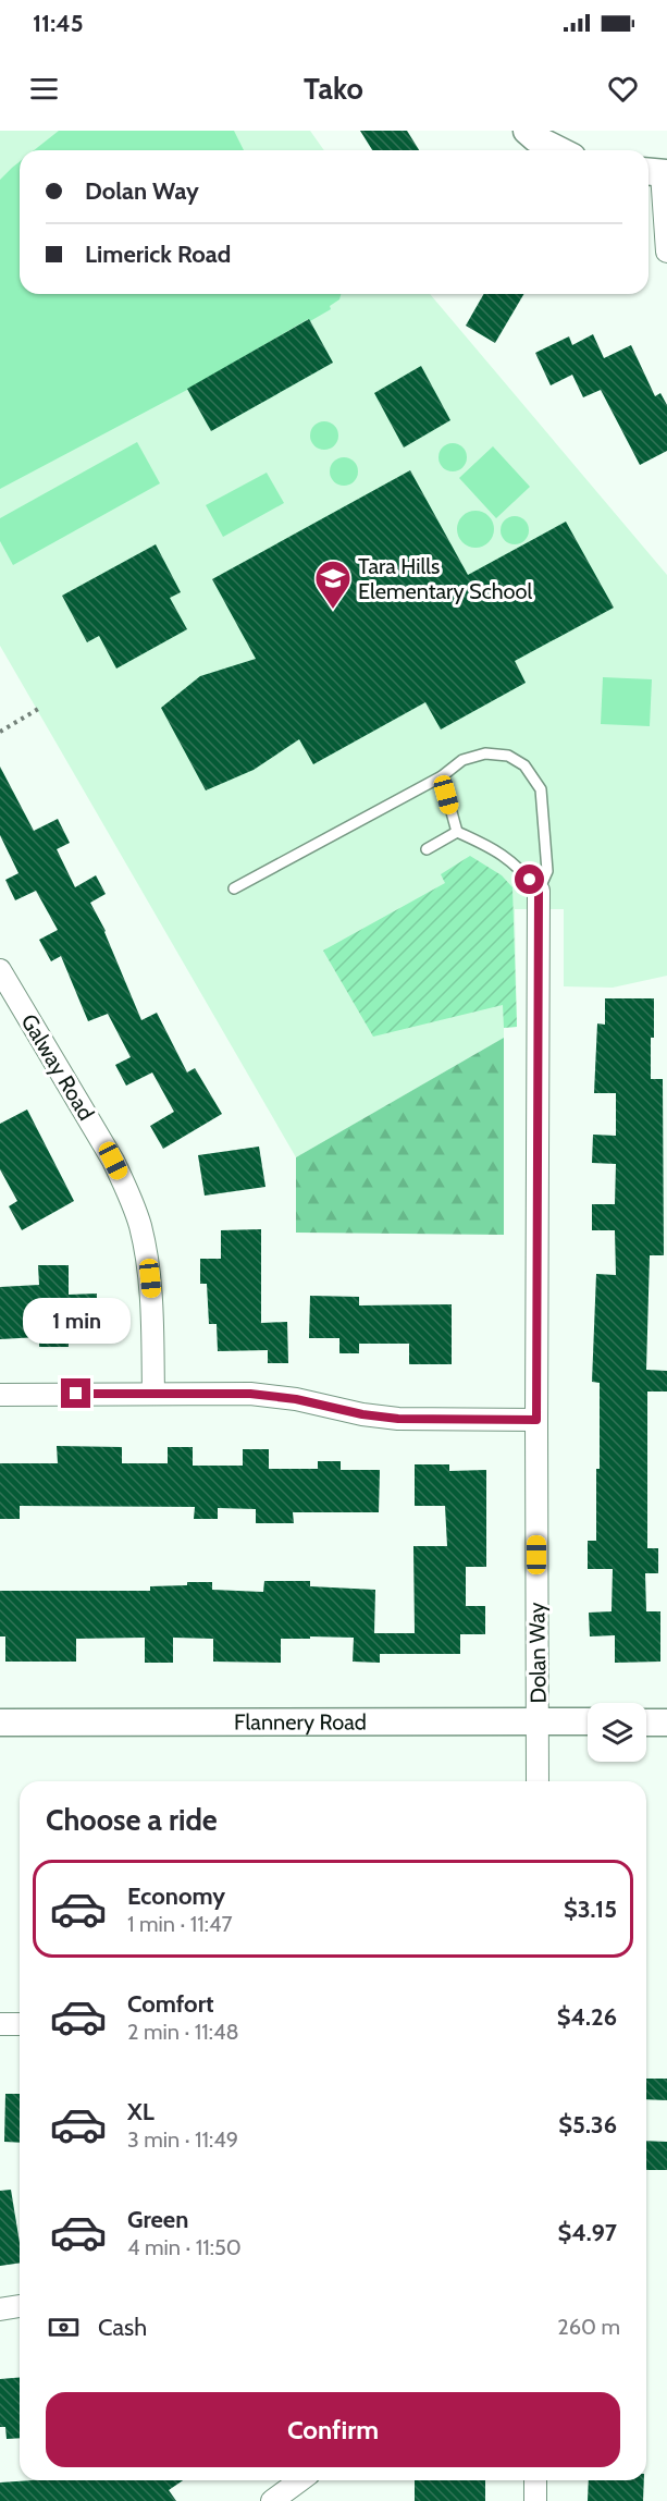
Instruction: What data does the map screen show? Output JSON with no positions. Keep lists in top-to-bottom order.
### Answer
{
  "streets": {
    "street": ["Galway Road", "Dolan Way", "Flannery Road"]
  },
  "crossings": [
    ["Dolan Way", "Flannery Road"]
  ],
  "places": {
    "school or university": ["Tara Hills Elementary School"]
  },
  "page": {
    "status": "11:45",
    "header": "Tako",
    "banner": ["Dolan Way", "Limerick Road"],
    "bubble": "1 min",
    "heading": "Choose a ride",
    "list": [
      {
        "name": "Economy",
        "note": "1 min · 11:47",
        "value": "$3.15"
      },
      {
        "name": "Comfort",
        "note": "2 min · 11:48",
        "value": "$4.26"
      },
      {
        "name": "XL",
        "note": "3 min · 11:49",
        "value": "$5.36"
      },
      {
        "name": "Green",
        "note": "4 min · 11:50",
        "value": "$4.97"
      }
    ],
    "pay": ["Cash", "260 m"],
    "buttons": "Confirm"
  }
}
